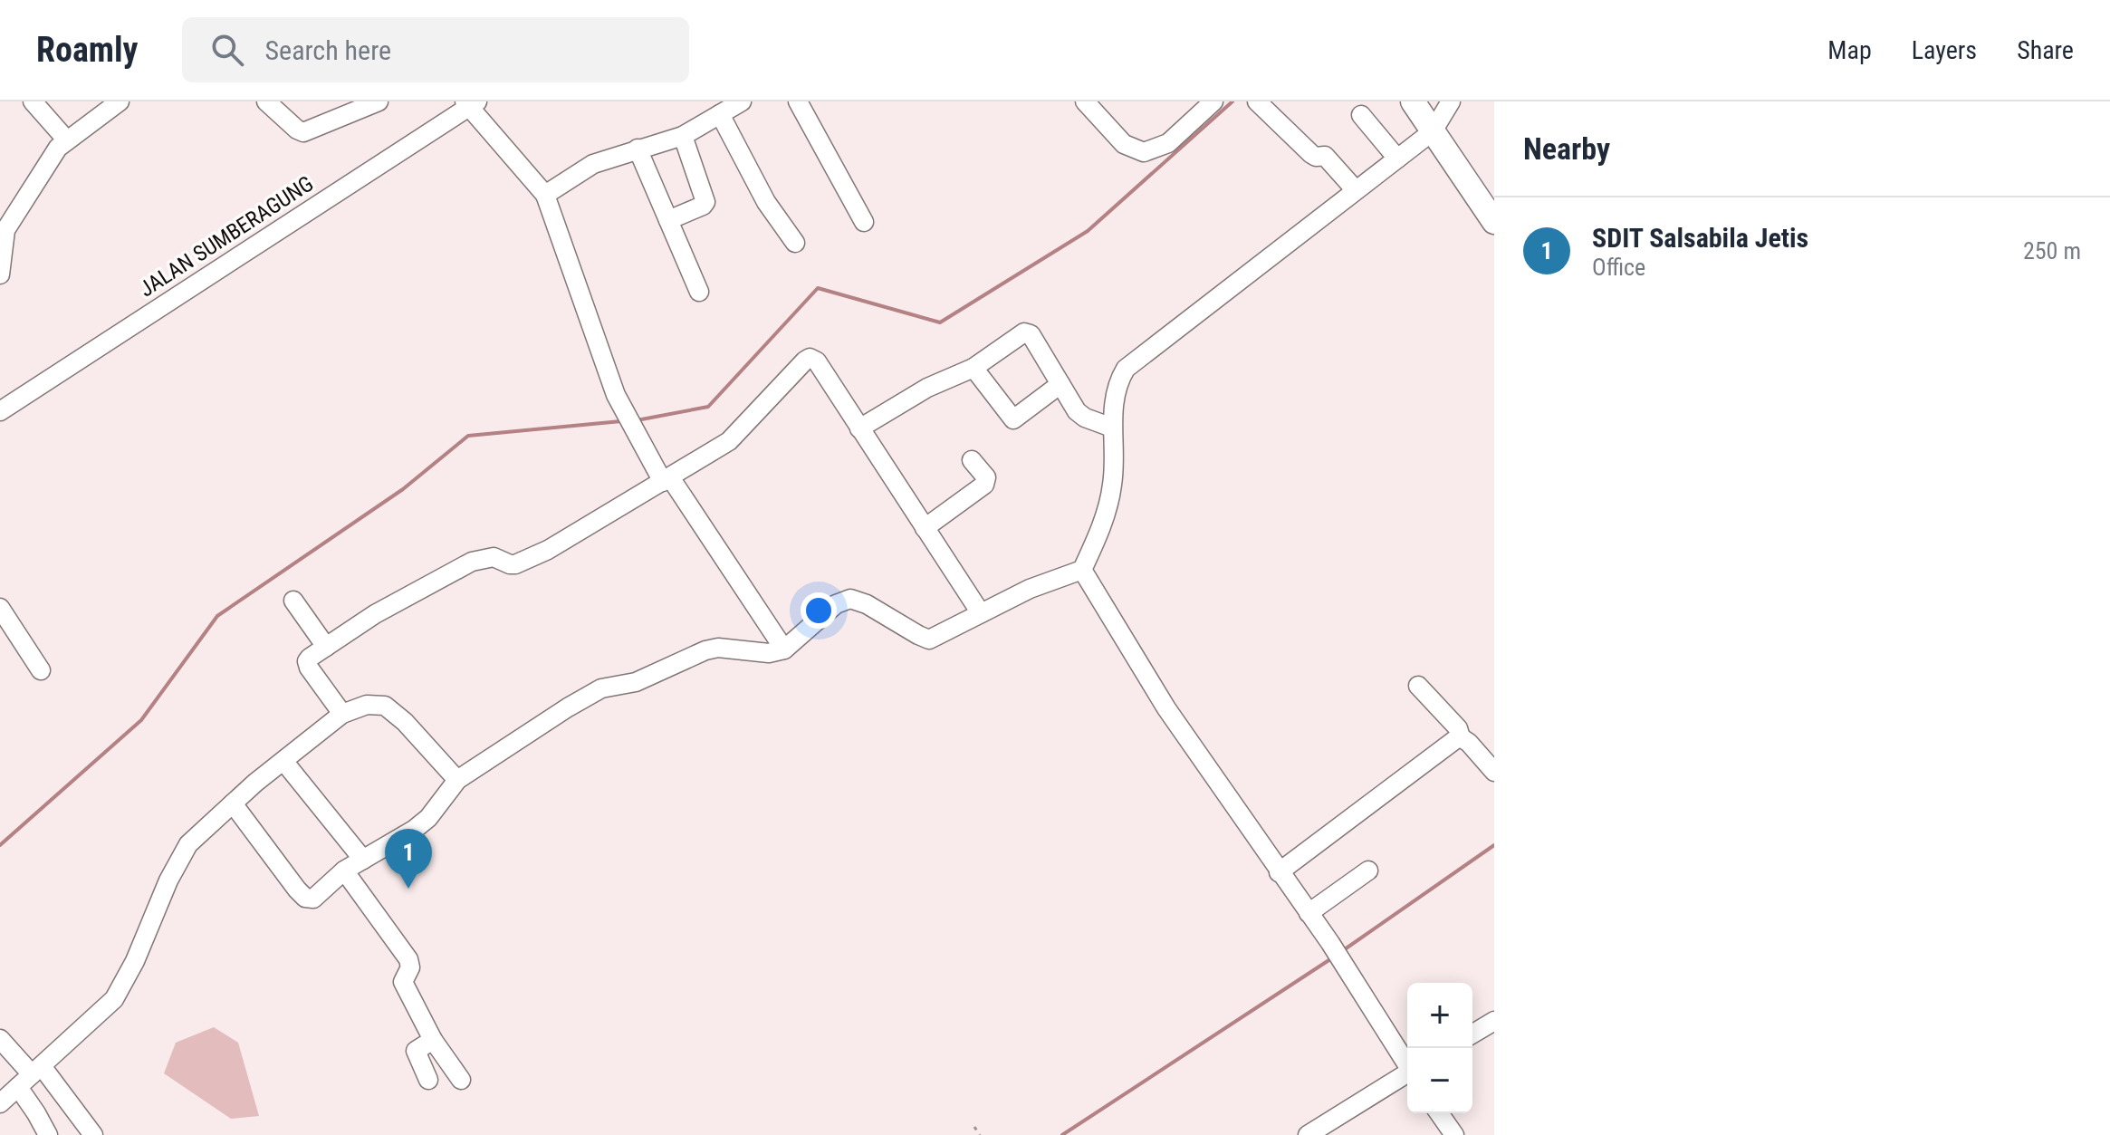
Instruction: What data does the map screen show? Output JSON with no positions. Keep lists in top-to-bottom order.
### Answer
{
  "streets": {
    "street": ["JALAN SUMBERAGUNG"]
  },
  "page": {
    "header": "Roamly",
    "search": "Search here",
    "nav": ["Map", "Layers", "Share"],
    "heading": "Nearby",
    "list": [
      {
        "mark": "1",
        "name": "SDIT Salsabila Jetis",
        "note": "Office",
        "value": "250 m"
      }
    ],
    "pins": "1",
    "map_buttons": ["+", "−"]
  }
}
